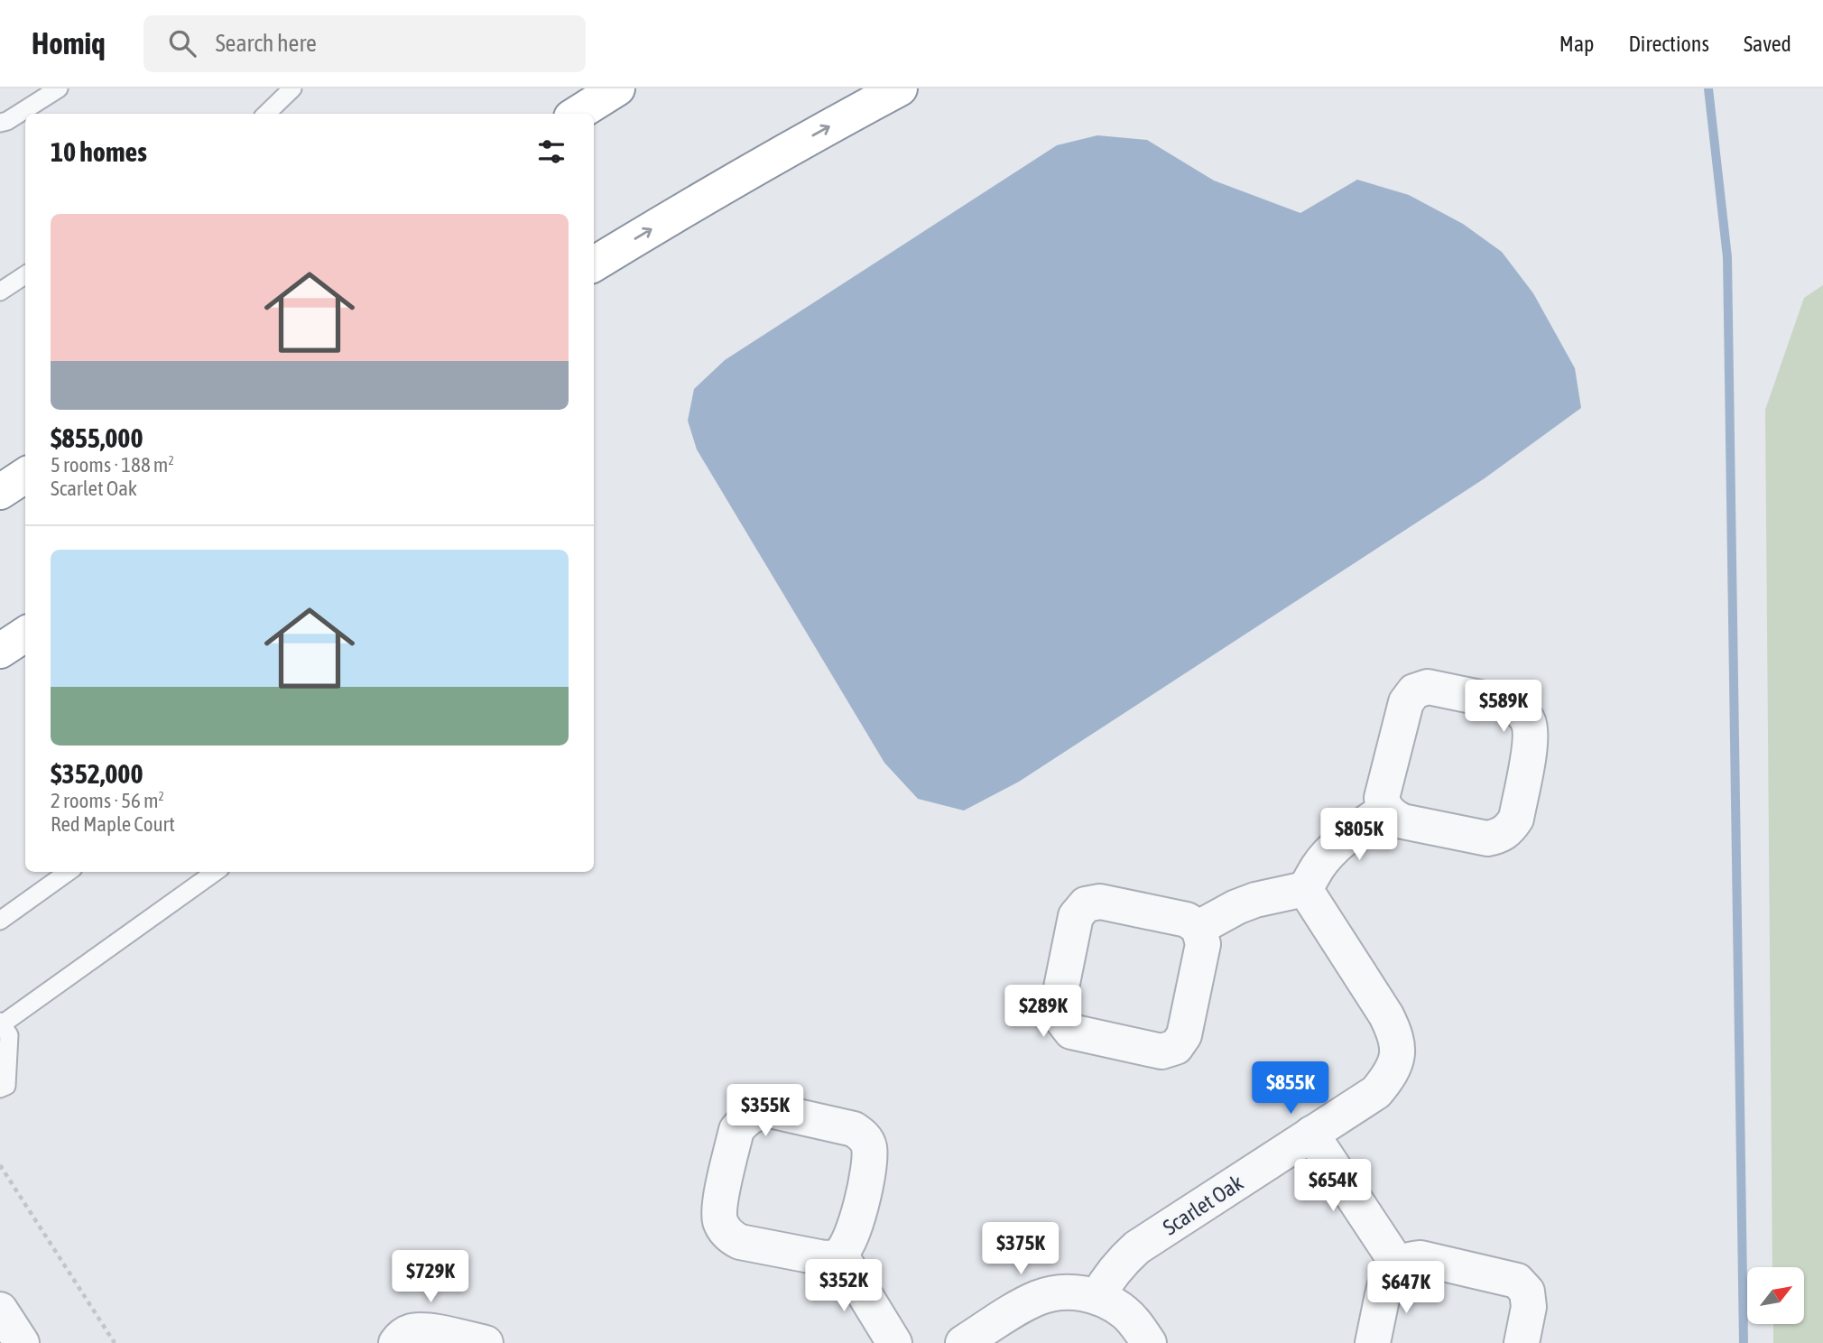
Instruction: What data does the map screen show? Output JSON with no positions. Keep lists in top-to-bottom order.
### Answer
{
  "streets": {
    "street": ["Scarlet Oak"]
  },
  "north": "top right",
  "page": {
    "header": "Homiq",
    "search": "Search here",
    "nav": ["Map", "Directions", "Saved"],
    "heading": "10 homes",
    "list": [
      {
        "name": "$855,000",
        "note": "5 rooms · 188 m² · Scarlet Oak"
      },
      {
        "name": "$352,000",
        "note": "2 rooms · 56 m² · Red Maple Court"
      }
    ],
    "price": [
      "$589K",
      "$805K",
      "$289K",
      "$855K",
      "$355K",
      "$654K",
      "$375K",
      "$729K",
      "$352K",
      "$647K"
    ]
  }
}
